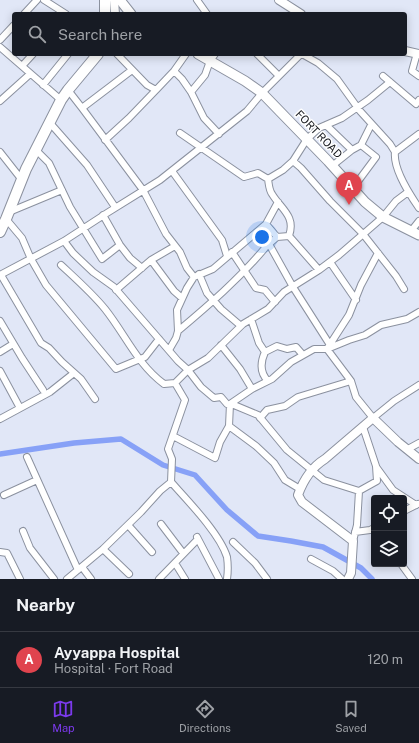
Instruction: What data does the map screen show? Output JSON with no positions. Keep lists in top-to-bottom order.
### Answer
{
  "streets": {
    "main road": ["FORT ROAD"]
  },
  "page": {
    "search": "Search here",
    "pins": "A",
    "heading": "Nearby",
    "list": [
      {
        "mark": "A",
        "name": "Ayyappa Hospital",
        "note": "Hospital · Fort Road",
        "value": "120 m"
      }
    ],
    "nav": ["Map", "Directions", "Saved"]
  }
}
